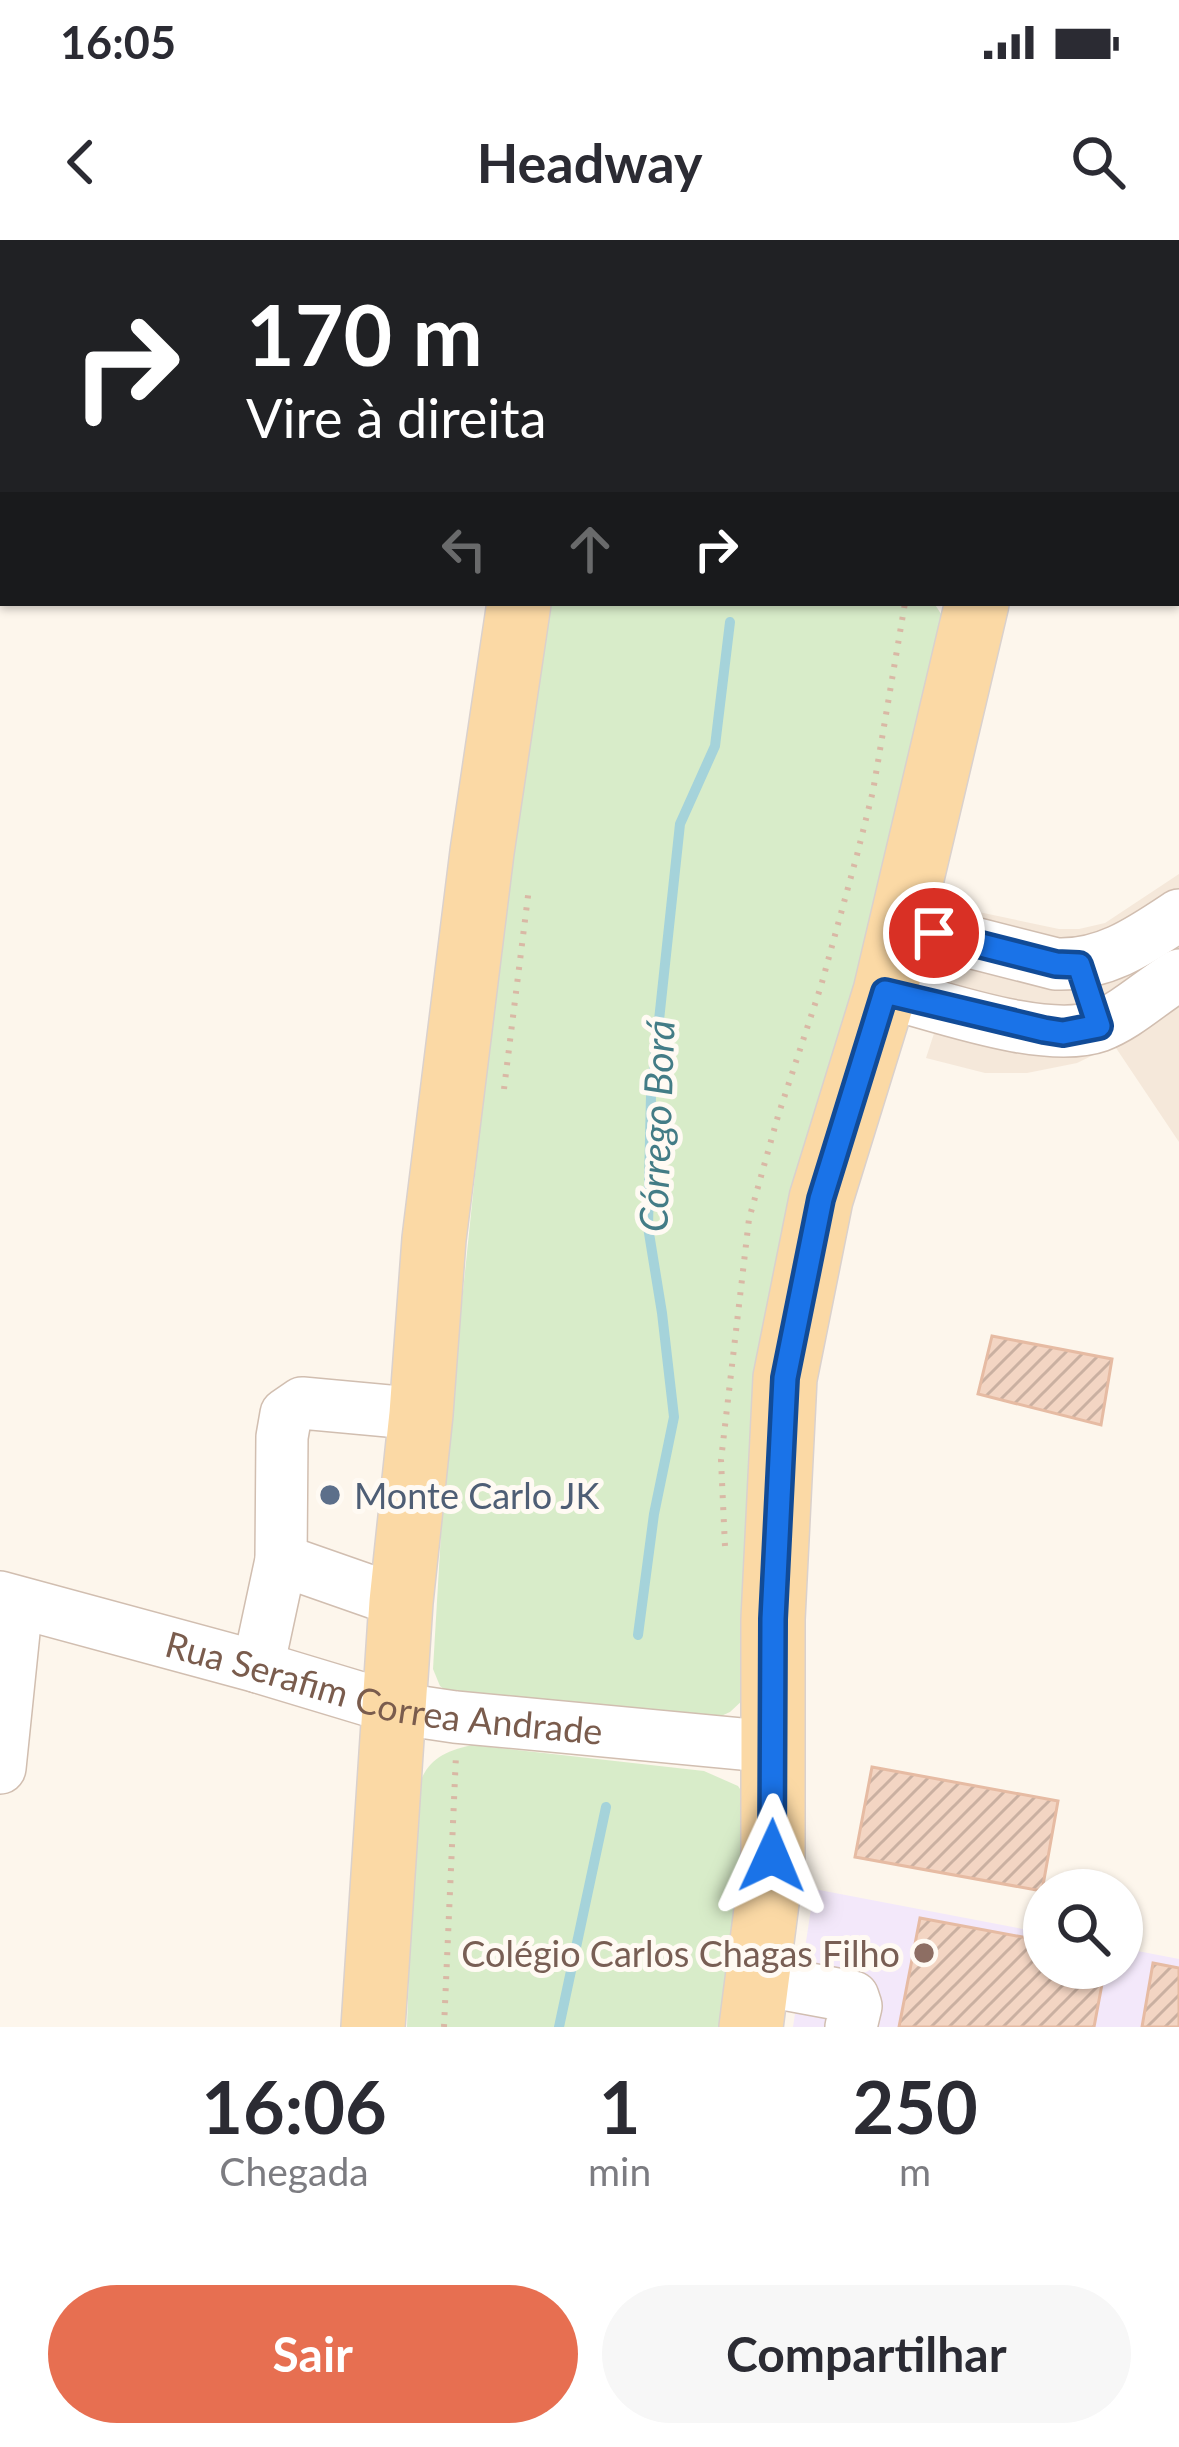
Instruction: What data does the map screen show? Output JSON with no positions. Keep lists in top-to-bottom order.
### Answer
{
  "streets": {
    "street": ["Rua Serafim Correa Andrade"]
  },
  "water": ["Córrego Borá"],
  "places": ["Monte Carlo JK", "Colégio Carlos Chagas Filho"],
  "page": {
    "status": "16:05",
    "header": "Headway",
    "turn": ["170 m", "Vire à direita"],
    "eta": [
      "16:06",
      "Chegada",
      "1",
      "min",
      "250",
      "m"
    ],
    "buttons": ["Sair", "Compartilhar"]
  }
}
